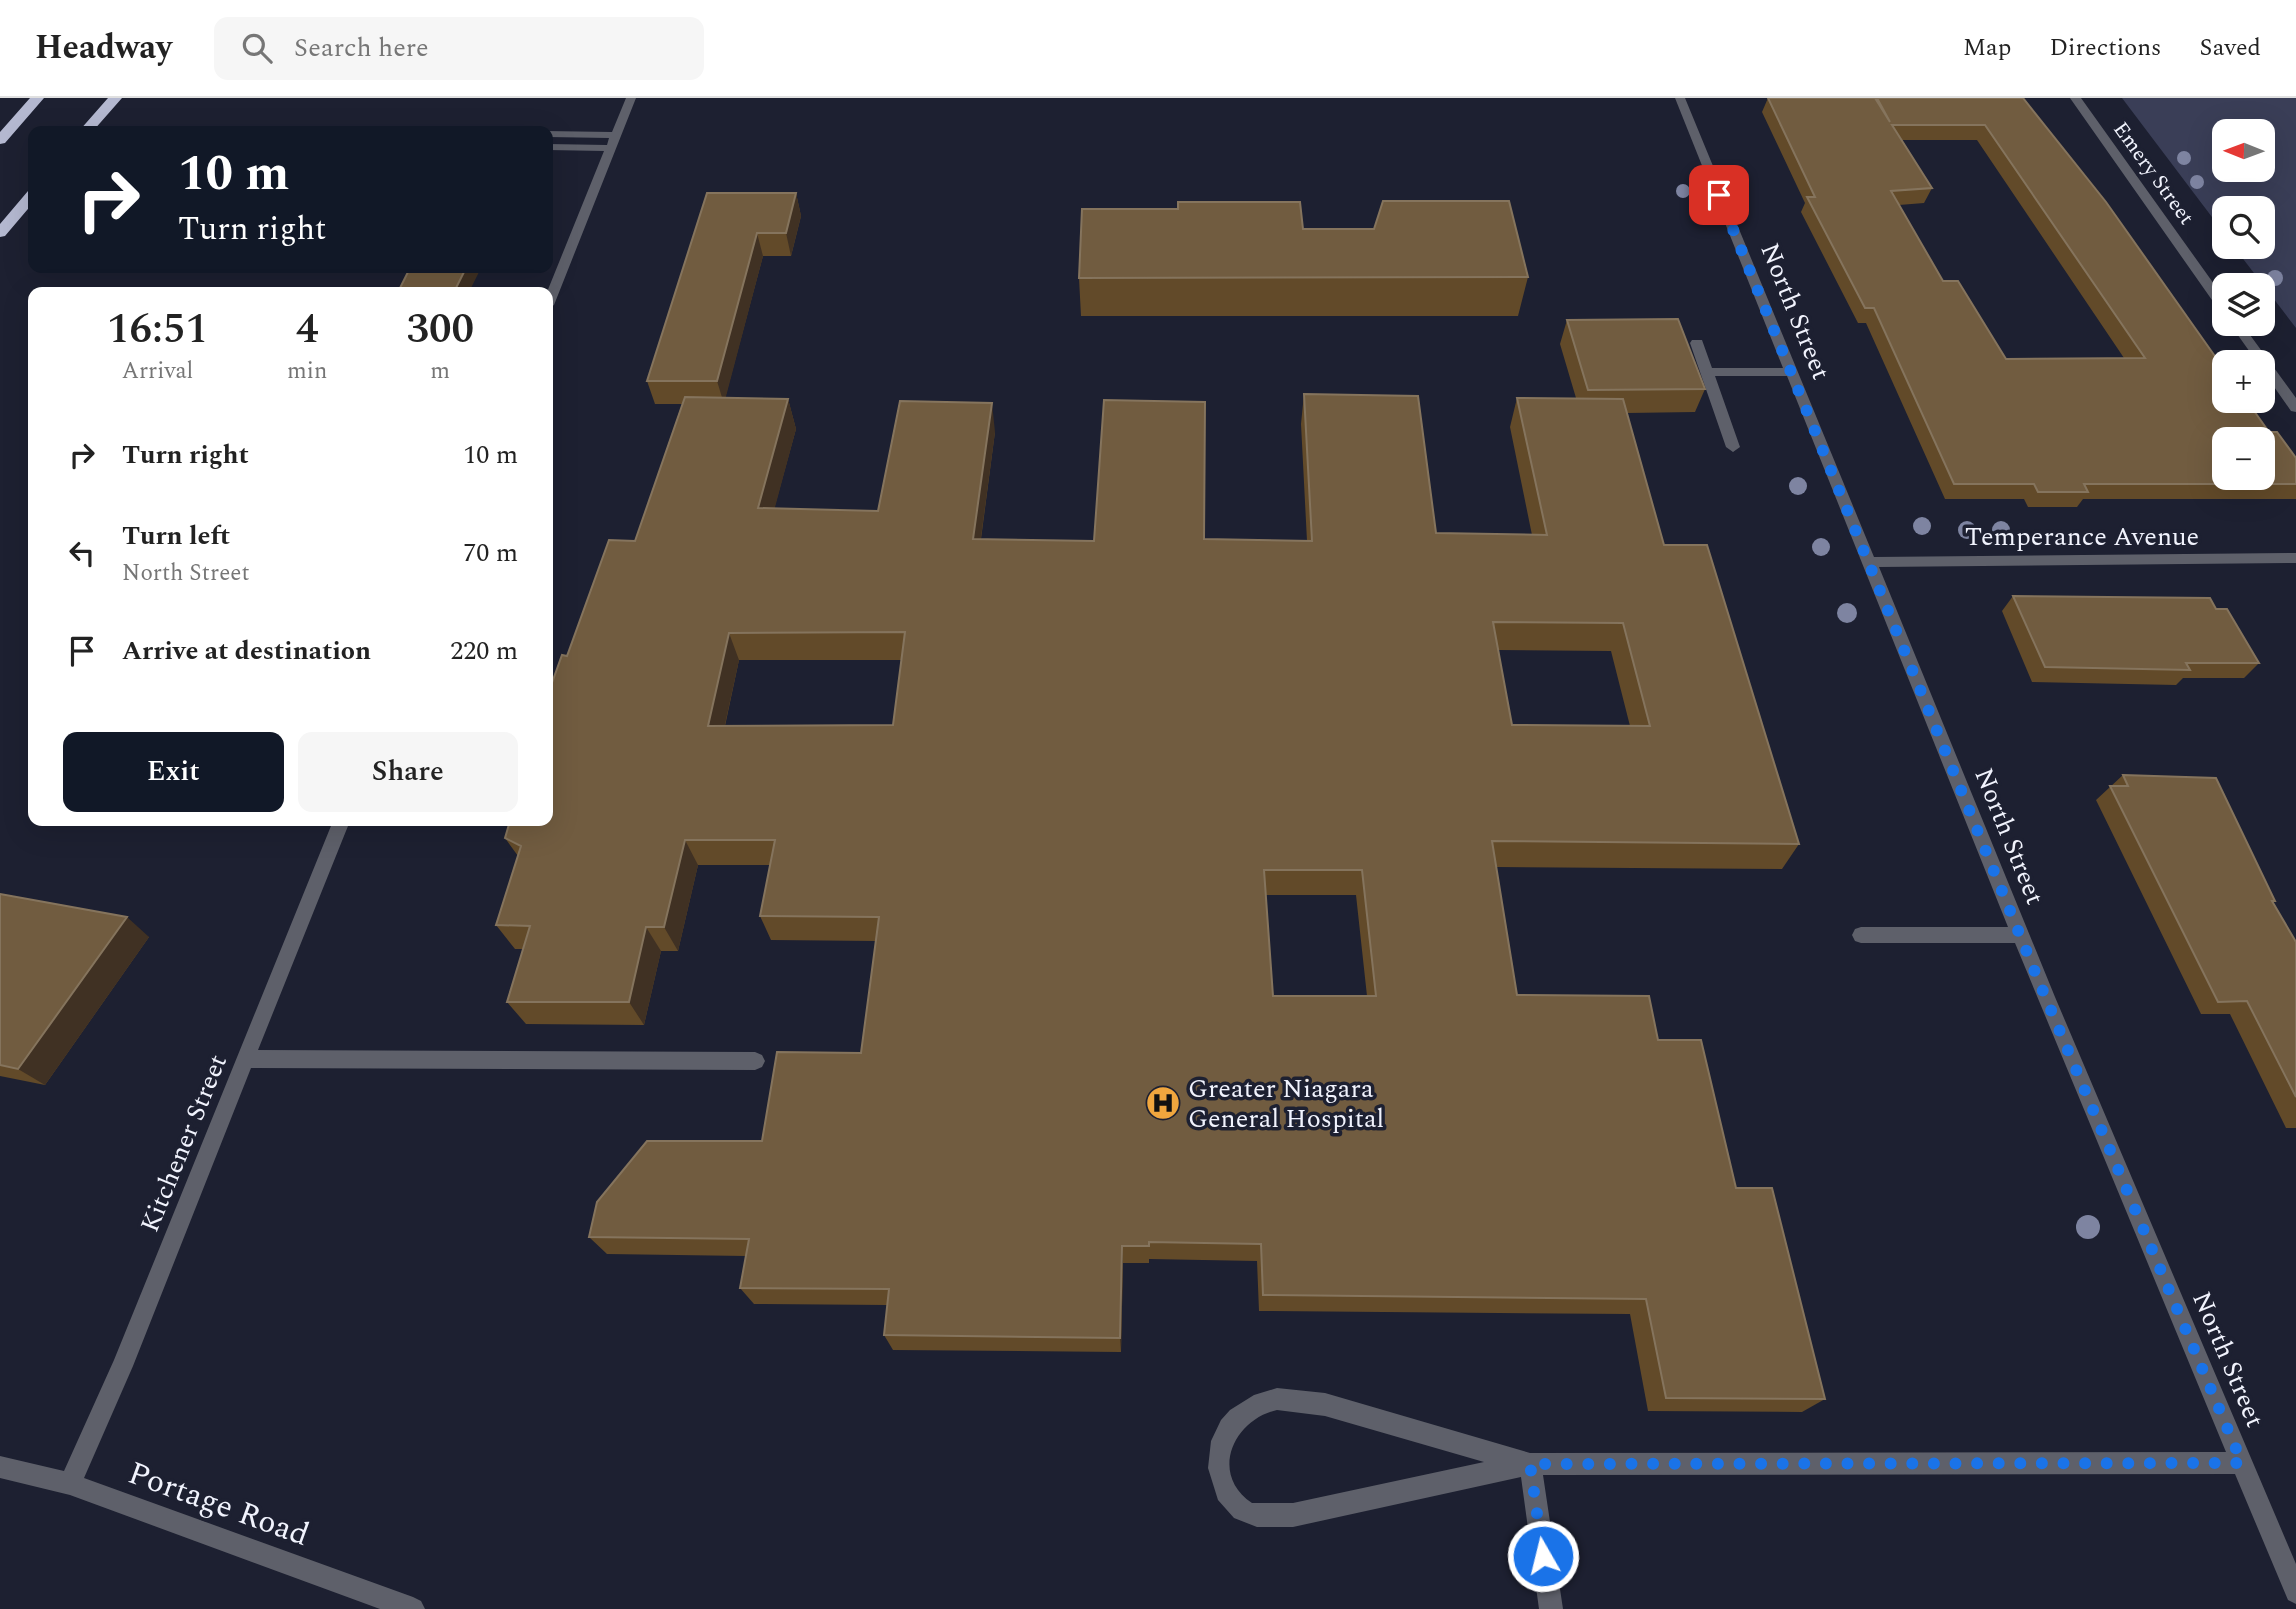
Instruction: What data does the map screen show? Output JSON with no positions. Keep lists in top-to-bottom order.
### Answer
{
  "streets": {
    "street": [
      "Emery Street",
      "North Street",
      "Temperance Avenue",
      "Kitchener Street",
      "Portage Road"
    ]
  },
  "crossings": [
    ["North Street", "Temperance Avenue"],
    ["Kitchener Street", "Portage Road"]
  ],
  "places": {
    "hospital": ["Greater Niagara General Hospital"]
  },
  "north": "left",
  "page": {
    "header": "Headway",
    "search": "Search here",
    "nav": ["Map", "Directions", "Saved"],
    "map_buttons": ["+", "−"],
    "turn": ["10 m", "Turn right"],
    "eta": [
      "16:51",
      "Arrival",
      "4",
      "min",
      "300",
      "m"
    ],
    "list": [
      {
        "name": "Turn right",
        "value": "10 m"
      },
      {
        "name": "Turn left",
        "note": "North Street",
        "value": "70 m"
      },
      {
        "name": "Arrive at destination",
        "value": "220 m"
      }
    ],
    "buttons": ["Exit", "Share"]
  }
}
